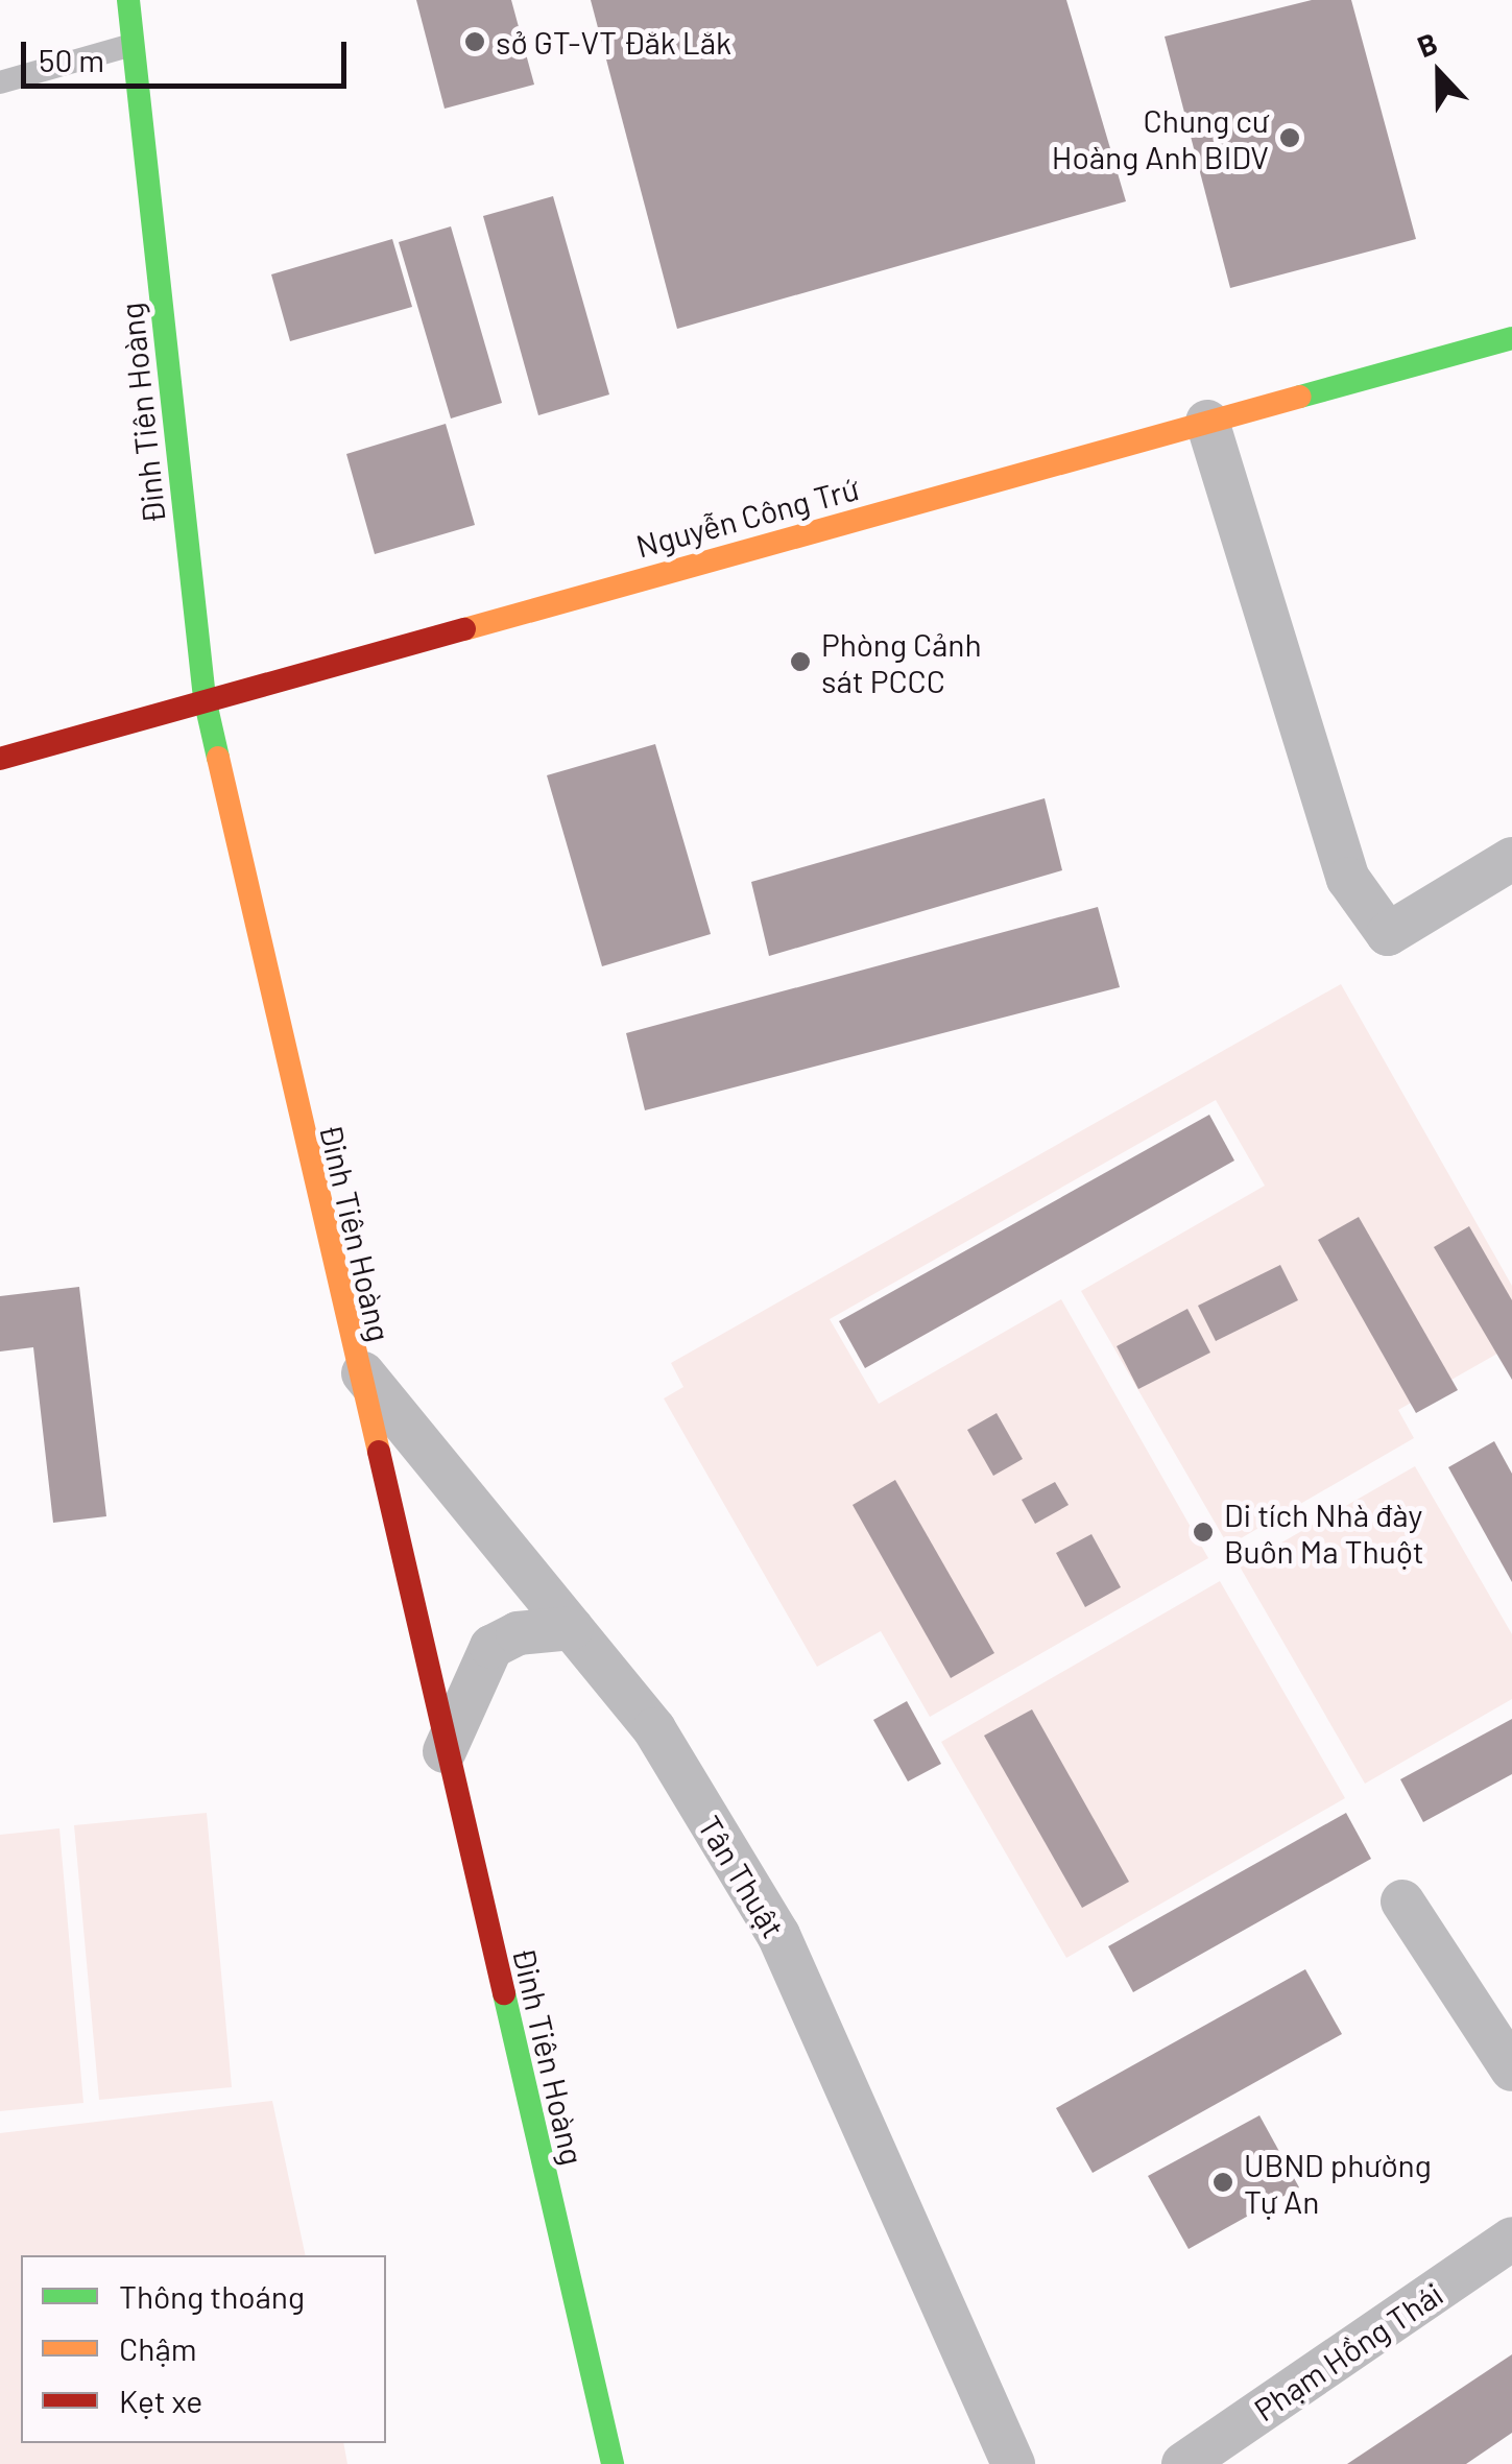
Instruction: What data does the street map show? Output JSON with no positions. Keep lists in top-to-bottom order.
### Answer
{
  "streets": {
    "street": [
      "Đinh Tiên Hoàng",
      "Nguyễn Công Trứ",
      "Tân Thuật",
      "Phạm Hồng Thái"
    ]
  },
  "crossings": [
    ["Đinh Tiên Hoàng", "Nguyễn Công Trứ"],
    ["Đinh Tiên Hoàng", "Tân Thuật"]
  ],
  "places": [
    "sở GT-VT Đăk Lăk",
    "Chung cư Hoàng Anh BIDV",
    "Phòng Cảnh sát PCCC",
    "Di tích Nhà đày Buôn Ma Thuột",
    "UBND phường Tự An"
  ],
  "legend": ["Thông thoáng", "Chậm", "Kẹt xe"],
  "scale_bar": "50 m",
  "north": "top"
}
